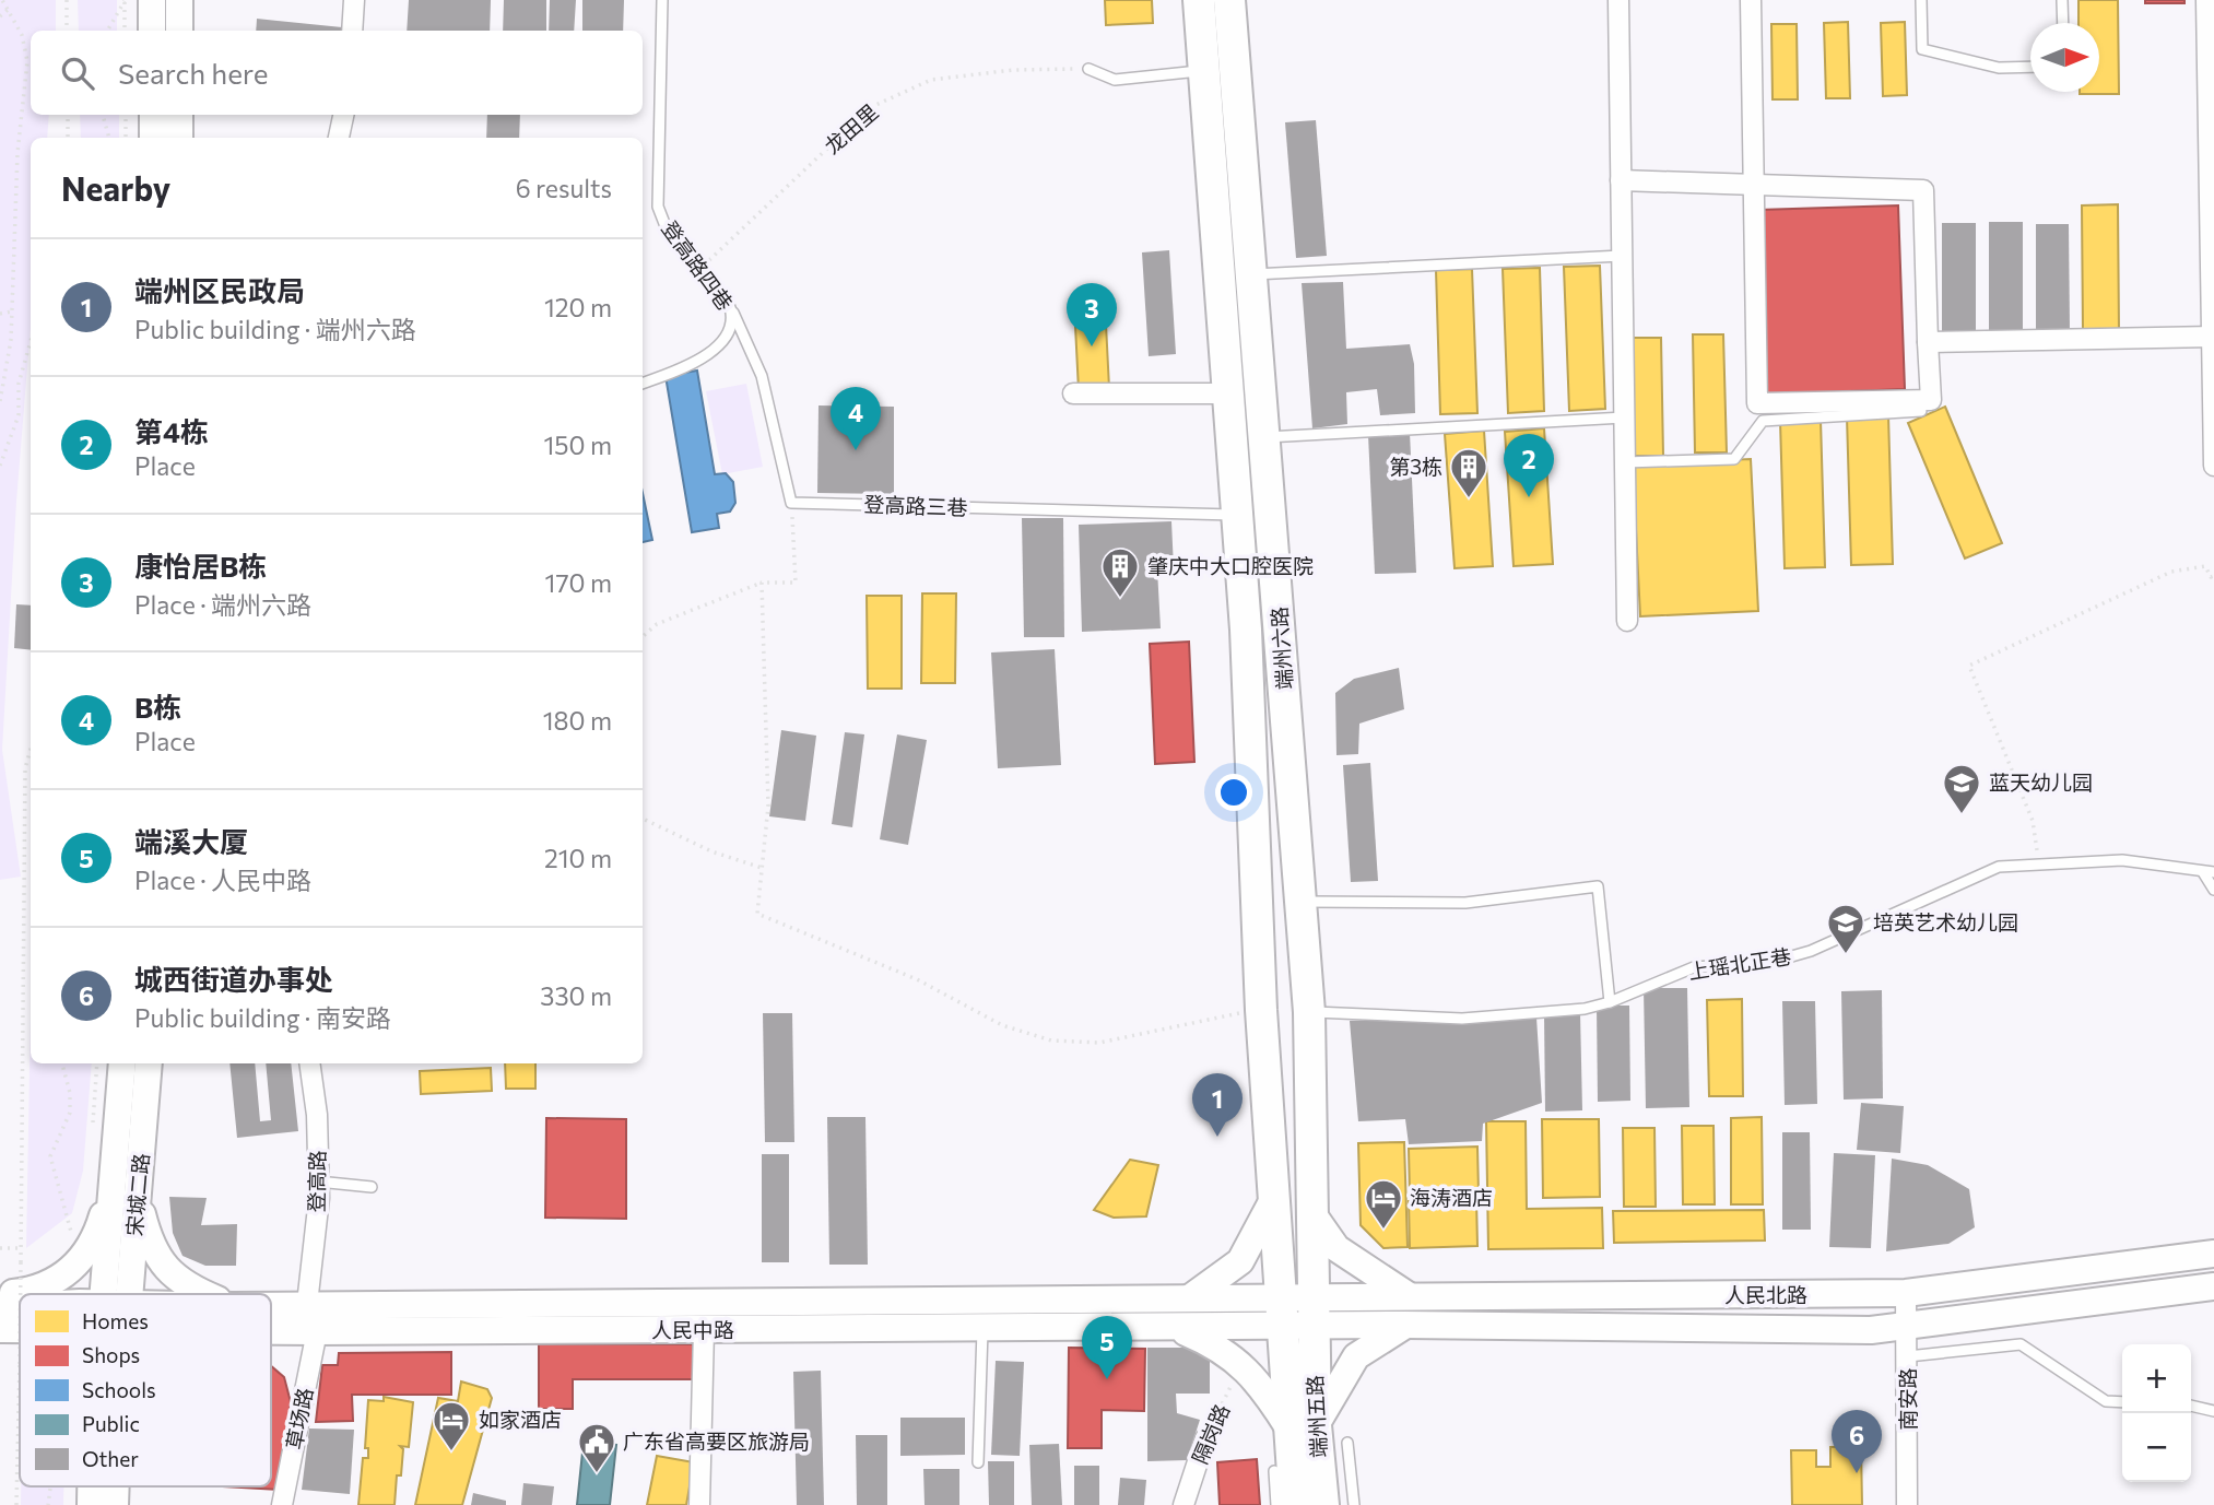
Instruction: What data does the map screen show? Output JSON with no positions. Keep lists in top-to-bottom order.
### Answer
{
  "streets": {
    "main road": [
      "端州六路",
      "宋城二路",
      "人民北路",
      "人民中路",
      "端州五路"
    ],
    "street": [
      "登高路",
      "南安路",
      "草场路",
      "隔岗路"
    ],
    "lane": ["登高路四巷", "登高路三巷", "上瑶北正巷"],
    "path": ["龙田里"]
  },
  "crossings": [
    ["龙田里", "登高路四巷"],
    ["登高路三巷", "端州六路"],
    ["端州六路", "上瑶北正巷"],
    ["端州六路", "人民北路"],
    ["端州六路", "人民中路"],
    ["端州六路", "端州五路"],
    ["登高路", "人民中路"],
    ["人民北路", "人民中路"],
    ["人民北路", "南安路"],
    ["人民北路", "端州五路"],
    ["人民中路", "端州五路"],
    ["人民中路", "草场路"]
  ],
  "places": {
    "building": ["第3栋", "肇庆中大口腔医院"],
    "school or university": ["蓝天幼儿园", "培英艺术幼儿园"],
    "hotel": ["海涛酒店", "如家酒店"],
    "public building": ["广东省高要区旅游局"]
  },
  "legend": [
    "Homes",
    "Shops",
    "Schools",
    "Public",
    "Other"
  ],
  "north": "right",
  "page": {
    "search": "Search here",
    "heading": ["Nearby", "6 results"],
    "list": [
      {
        "mark": "1",
        "name": "端州区民政局",
        "note": "Public building · 端州六路",
        "value": "120 m"
      },
      {
        "mark": "2",
        "name": "第4栋",
        "note": "Place",
        "value": "150 m"
      },
      {
        "mark": "3",
        "name": "康怡居B栋",
        "note": "Place · 端州六路",
        "value": "170 m"
      },
      {
        "mark": "4",
        "name": "B栋",
        "note": "Place",
        "value": "180 m"
      },
      {
        "mark": "5",
        "name": "端溪大厦",
        "note": "Place · 人民中路",
        "value": "210 m"
      },
      {
        "mark": "6",
        "name": "城西街道办事处",
        "note": "Public building · 南安路",
        "value": "330 m"
      }
    ],
    "pins": [
      "3",
      "4",
      "2",
      "1",
      "5",
      "6"
    ],
    "map_buttons": ["+", "−"]
  }
}
